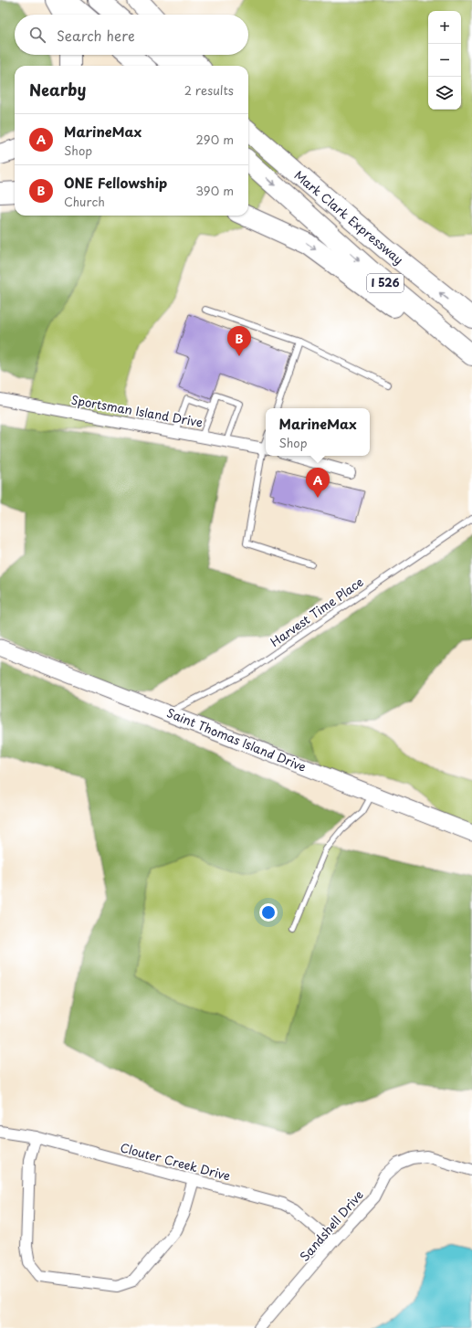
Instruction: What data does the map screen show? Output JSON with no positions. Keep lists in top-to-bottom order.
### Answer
{
  "streets": {
    "highway": ["Mark Clark Expressway", "I 526"],
    "main road": ["Saint Thomas Island Drive"],
    "street": ["Sportsman Island Drive", "Clouter Creek Drive", "Sandshell Drive"],
    "lane": ["Harvest Time Place"]
  },
  "crossings": [
    ["Harvest Time Place", "Saint Thomas Island Drive"],
    ["Clouter Creek Drive", "Sandshell Drive"]
  ],
  "page": {
    "map_buttons": ["+", "−"],
    "search": "Search here",
    "heading": ["Nearby", "2 results"],
    "list": [
      {
        "mark": "A",
        "name": "MarineMax",
        "note": "Shop",
        "value": "290 m"
      },
      {
        "mark": "B",
        "name": "ONE Fellowship",
        "note": "Church",
        "value": "390 m"
      }
    ],
    "pins": ["B", "A"],
    "popup": ["MarineMax", "Shop"]
  }
}
